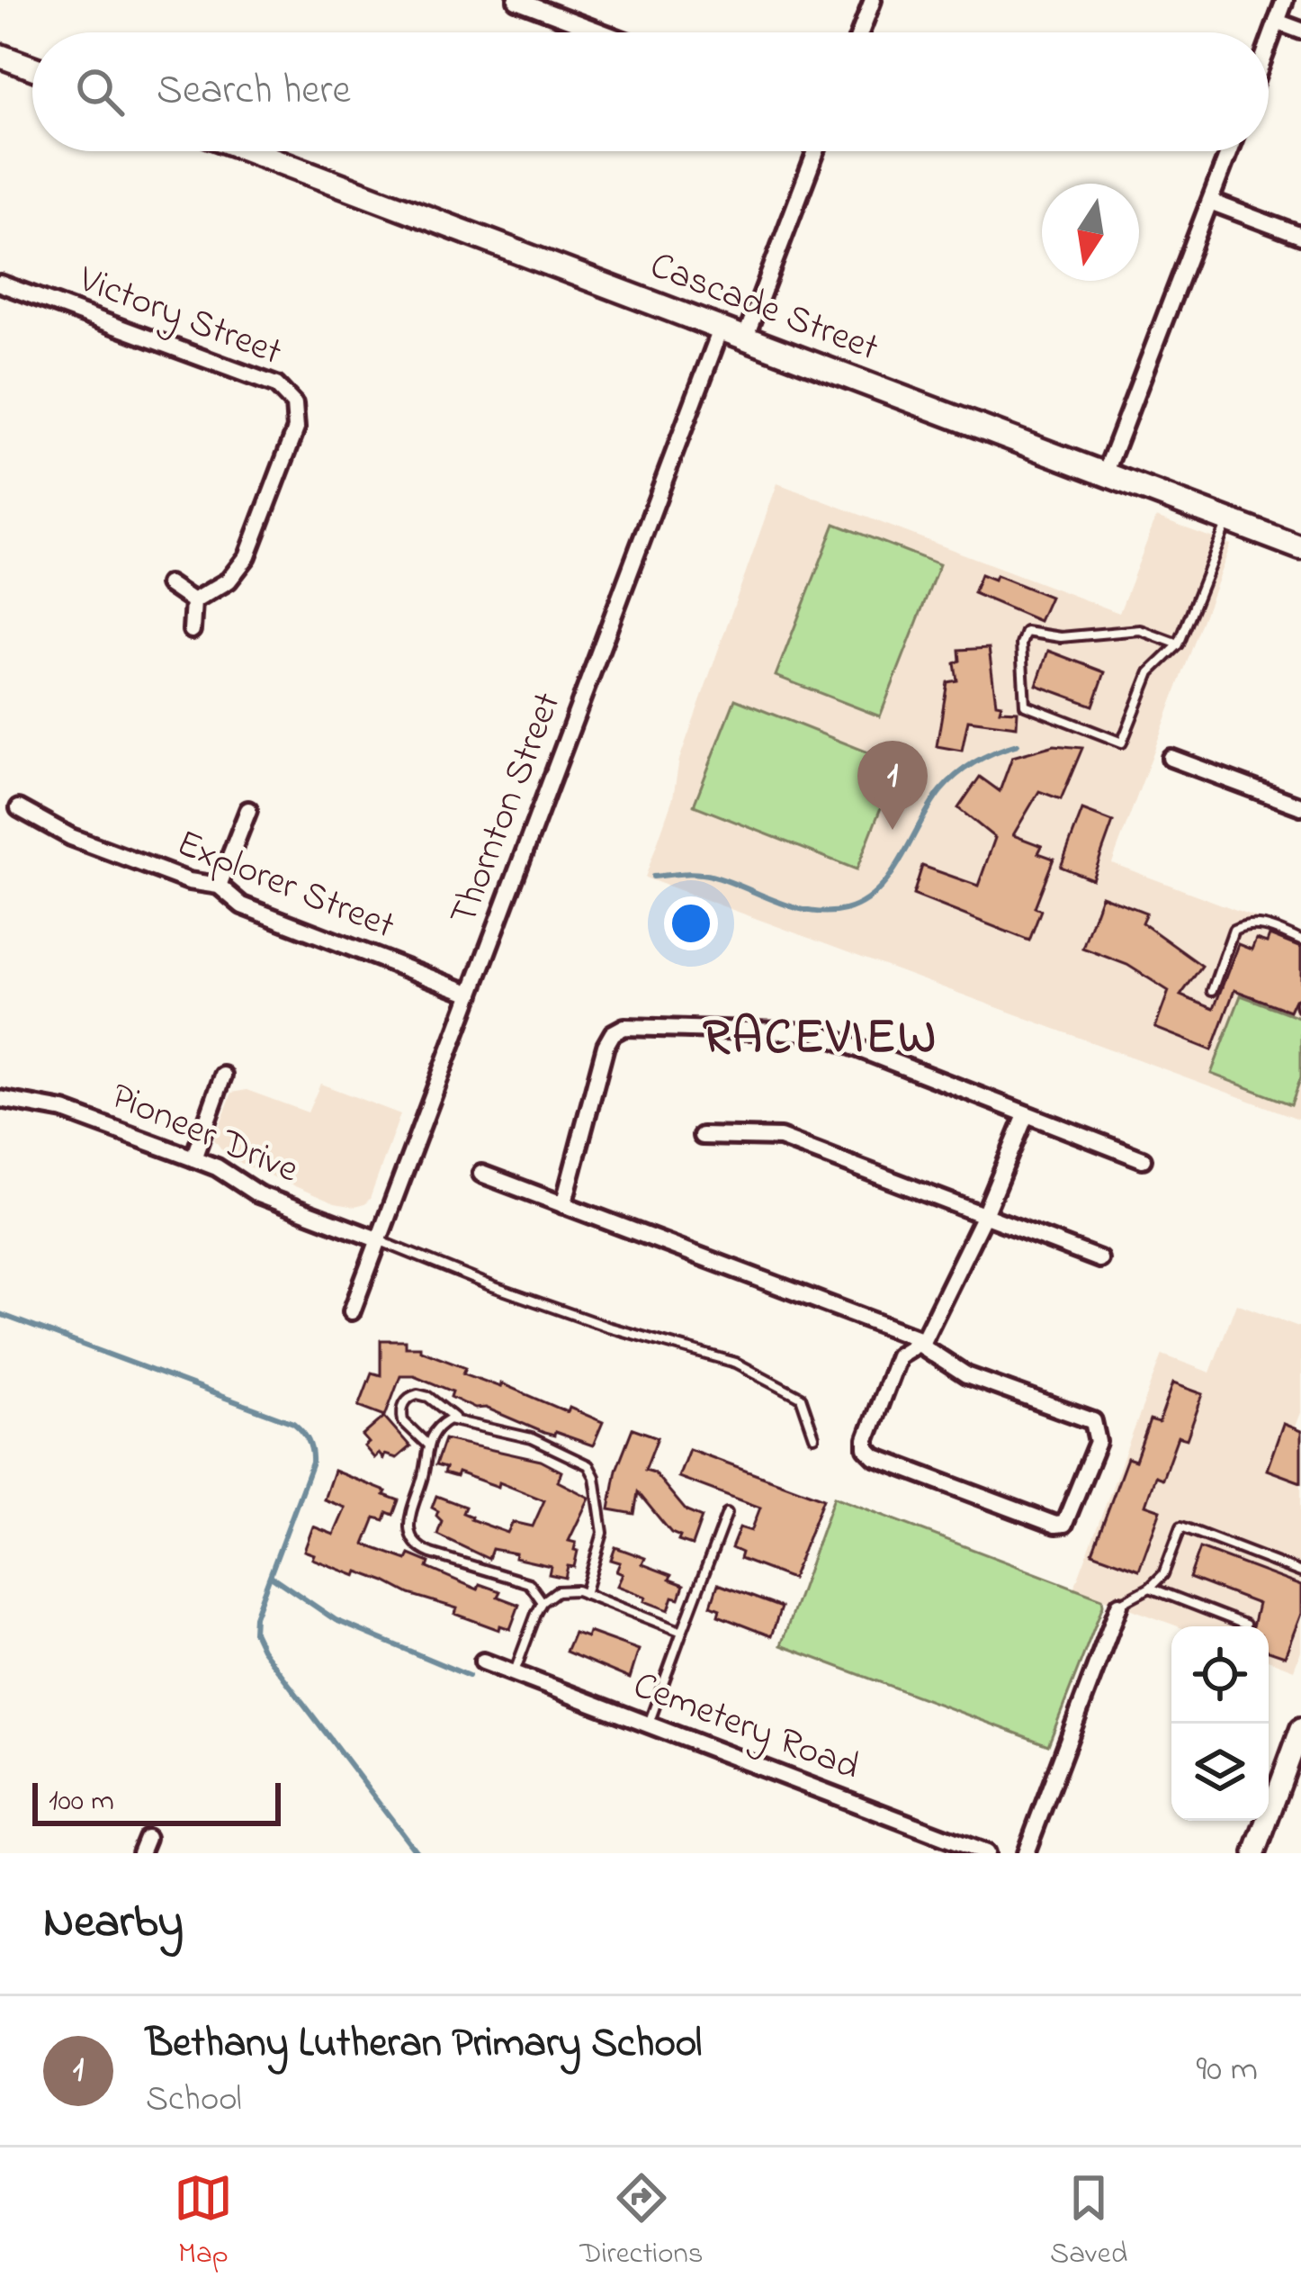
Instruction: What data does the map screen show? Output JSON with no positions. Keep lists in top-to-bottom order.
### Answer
{
  "streets": {
    "main road": ["Cascade Street"],
    "street": [
      "Victory Street",
      "Thornton Street",
      "Explorer Street",
      "Pioneer Drive",
      "Cemetery Road"
    ]
  },
  "crossings": [
    ["Cascade Street", "Thornton Street"],
    ["Thornton Street", "Explorer Street"],
    ["Thornton Street", "Pioneer Drive"]
  ],
  "districts": ["RACEVIEW"],
  "scale_bar": "100 m",
  "north": "bottom",
  "page": {
    "search": "Search here",
    "pins": "1",
    "scale": "100 m",
    "heading": "Nearby",
    "list": [
      {
        "mark": "1",
        "name": "Bethany Lutheran Primary School",
        "note": "School",
        "value": "90 m"
      }
    ],
    "nav": ["Map", "Directions", "Saved"]
  }
}
